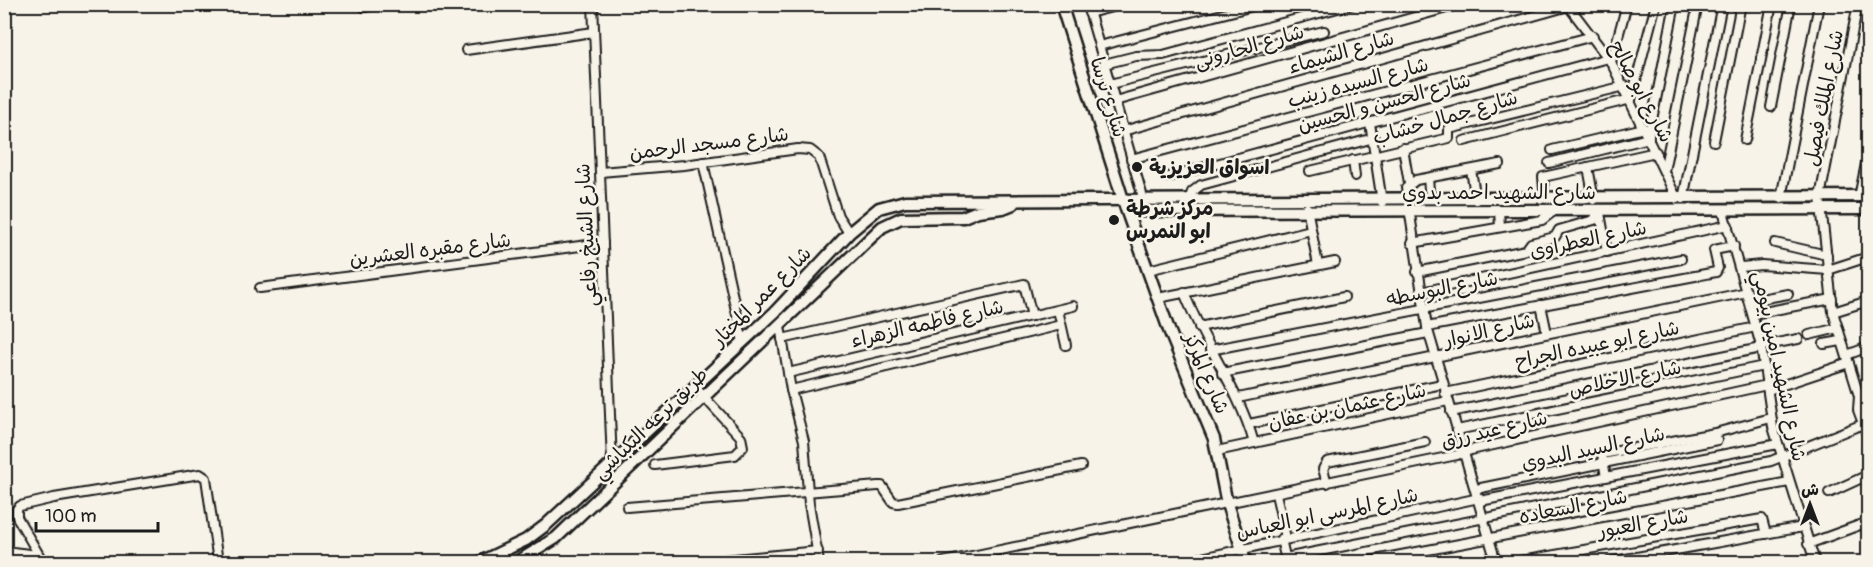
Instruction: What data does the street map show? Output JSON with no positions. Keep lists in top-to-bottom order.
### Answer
{
  "streets": {
    "street": [
      "شارع الحارونى",
      "شارع الشيماء",
      "شارع السيده زينب",
      "شارع ابو صالح",
      "شارع ترسا",
      "شارع الملك فيصل",
      "شارع الحسن و الحسين",
      "شارع جمال خشاب",
      "شارع مسجد الرحمن",
      "شارع الشهيد احمد بدوي",
      "شارع الشيخ رفاعي",
      "شارع العطراوى",
      "شارع مقبره العشرين",
      "شارع البوسطه",
      "شارع عمر المختار",
      "شارع فاطمه الزهراء",
      "شارع الانوار",
      "شارع ابو عبيده الجراح",
      "شارع الشهيد امين بيومي",
      "شارع المركز",
      "شارع الاخلاص",
      "شارع عثمان بن عفان",
      "طريق ترعه البكباشي",
      "شارع عيد رزق",
      "شارع السيد البدوي",
      "شارع السعاده",
      "شارع المرسى ابو العباس",
      "شارع العبور"
    ]
  },
  "crossings": [
    ["شارع الشيماء", "شارع ابو صالح"],
    ["شارع السيده زينب", "شارع ابو صالح"],
    ["شارع ابو صالح", "شارع الحسن و الحسين"],
    ["شارع ابو صالح", "شارع جمال خشاب"],
    ["شارع ابو صالح", "شارع الشهيد احمد بدوي"],
    ["شارع ترسا", "شارع الشهيد احمد بدوي"],
    ["شارع ترسا", "شارع عمر المختار"],
    ["شارع ترسا", "شارع المركز"],
    ["شارع الملك فيصل", "شارع الشهيد احمد بدوي"],
    ["شارع الملك فيصل", "شارع عيد رزق"],
    ["شارع مسجد الرحمن", "شارع الشيخ رفاعي"],
    ["شارع مسجد الرحمن", "شارع عمر المختار"],
    ["شارع الشهيد احمد بدوي", "شارع عمر المختار"],
    ["شارع الشهيد احمد بدوي", "شارع الشهيد امين بيومي"],
    ["شارع الشهيد احمد بدوي", "شارع المركز"],
    ["شارع الشيخ رفاعي", "شارع مقبره العشرين"],
    ["شارع الشيخ رفاعي", "شارع عمر المختار"],
    ["شارع العطراوى", "شارع الشهيد امين بيومي"],
    ["شارع عمر المختار", "شارع المركز"],
    ["شارع عمر المختار", "طريق ترعه البكباشي"],
    ["شارع الانوار", "شارع الشهيد امين بيومي"],
    ["شارع ابو عبيده الجراح", "شارع الشهيد امين بيومي"],
    ["شارع ابو عبيده الجراح", "شارع عثمان بن عفان"],
    ["شارع الشهيد امين بيومي", "شارع الاخلاص"],
    ["شارع الشهيد امين بيومي", "شارع عيد رزق"],
    ["شارع الشهيد امين بيومي", "شارع السعاده"],
    ["شارع الشهيد امين بيومي", "شارع المرسى ابو العباس"],
    ["شارع المركز", "شارع عثمان بن عفان"],
    ["شارع المركز", "شارع عيد رزق"],
    ["شارع المركز", "شارع المرسى ابو العباس"]
  ],
  "places": ["اسواق العزيزية", "مركز شرطة ابو النمرس"],
  "scale_bar": "100 m",
  "north": "top"
}
